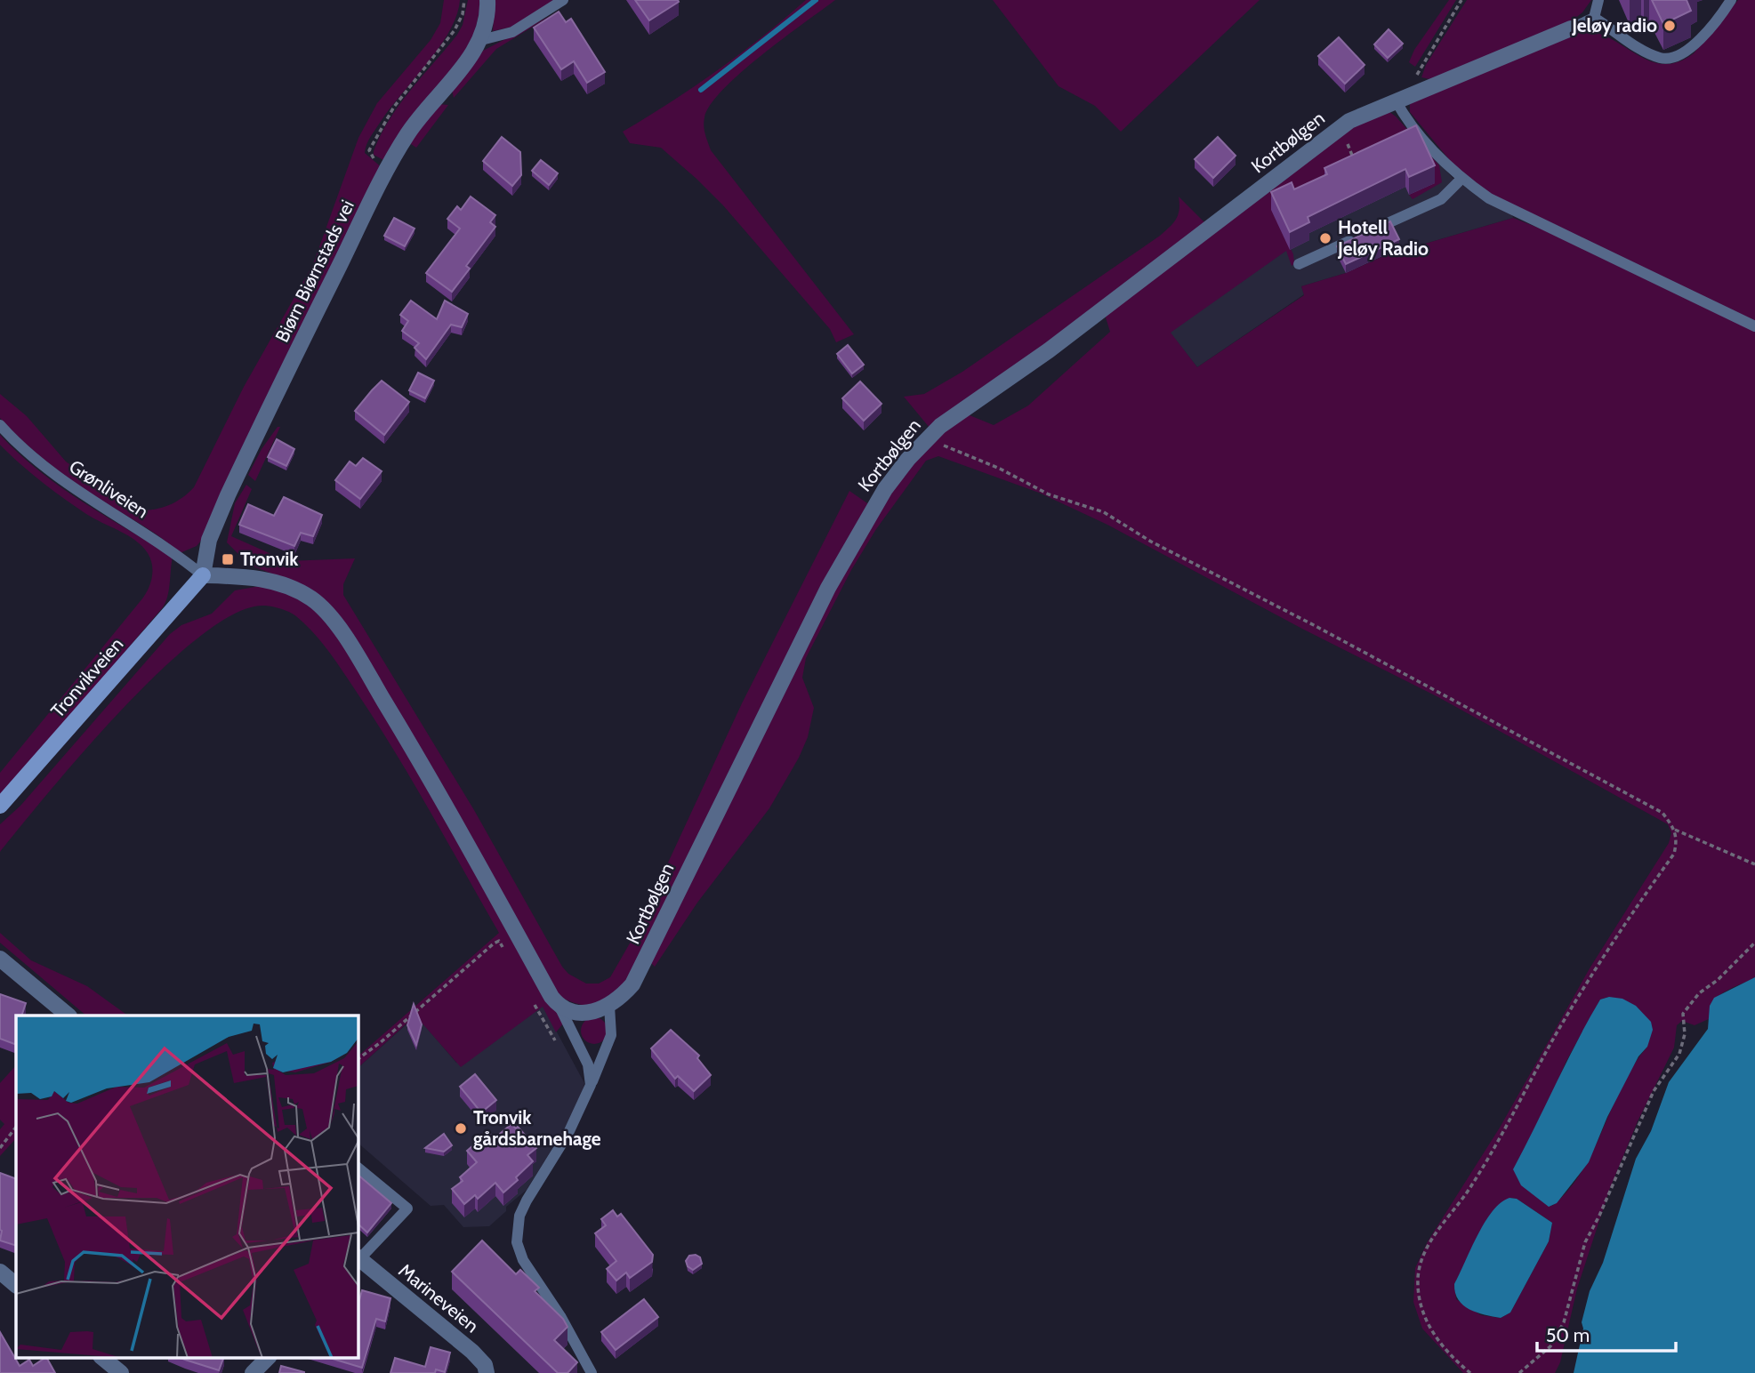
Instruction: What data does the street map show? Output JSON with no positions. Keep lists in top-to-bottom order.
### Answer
{
  "streets": {
    "street": [
      "Kortbølgen",
      "Biørn Biørnstads vei",
      "Tronvikveien",
      "Marineveien"
    ],
    "lane": ["Grønliveien"]
  },
  "crossings": [
    ["Biørn Biørnstads vei", "Grønliveien"],
    ["Biørn Biørnstads vei", "Tronvikveien"],
    ["Grønliveien", "Tronvikveien"]
  ],
  "places": {
    "other": ["Jeløy radio", "Hotell Jeløy Radio", "Tronvik gårdsbarnehage"],
    "transit": ["Tronvik"]
  },
  "scale_bar": "50 m"
}
